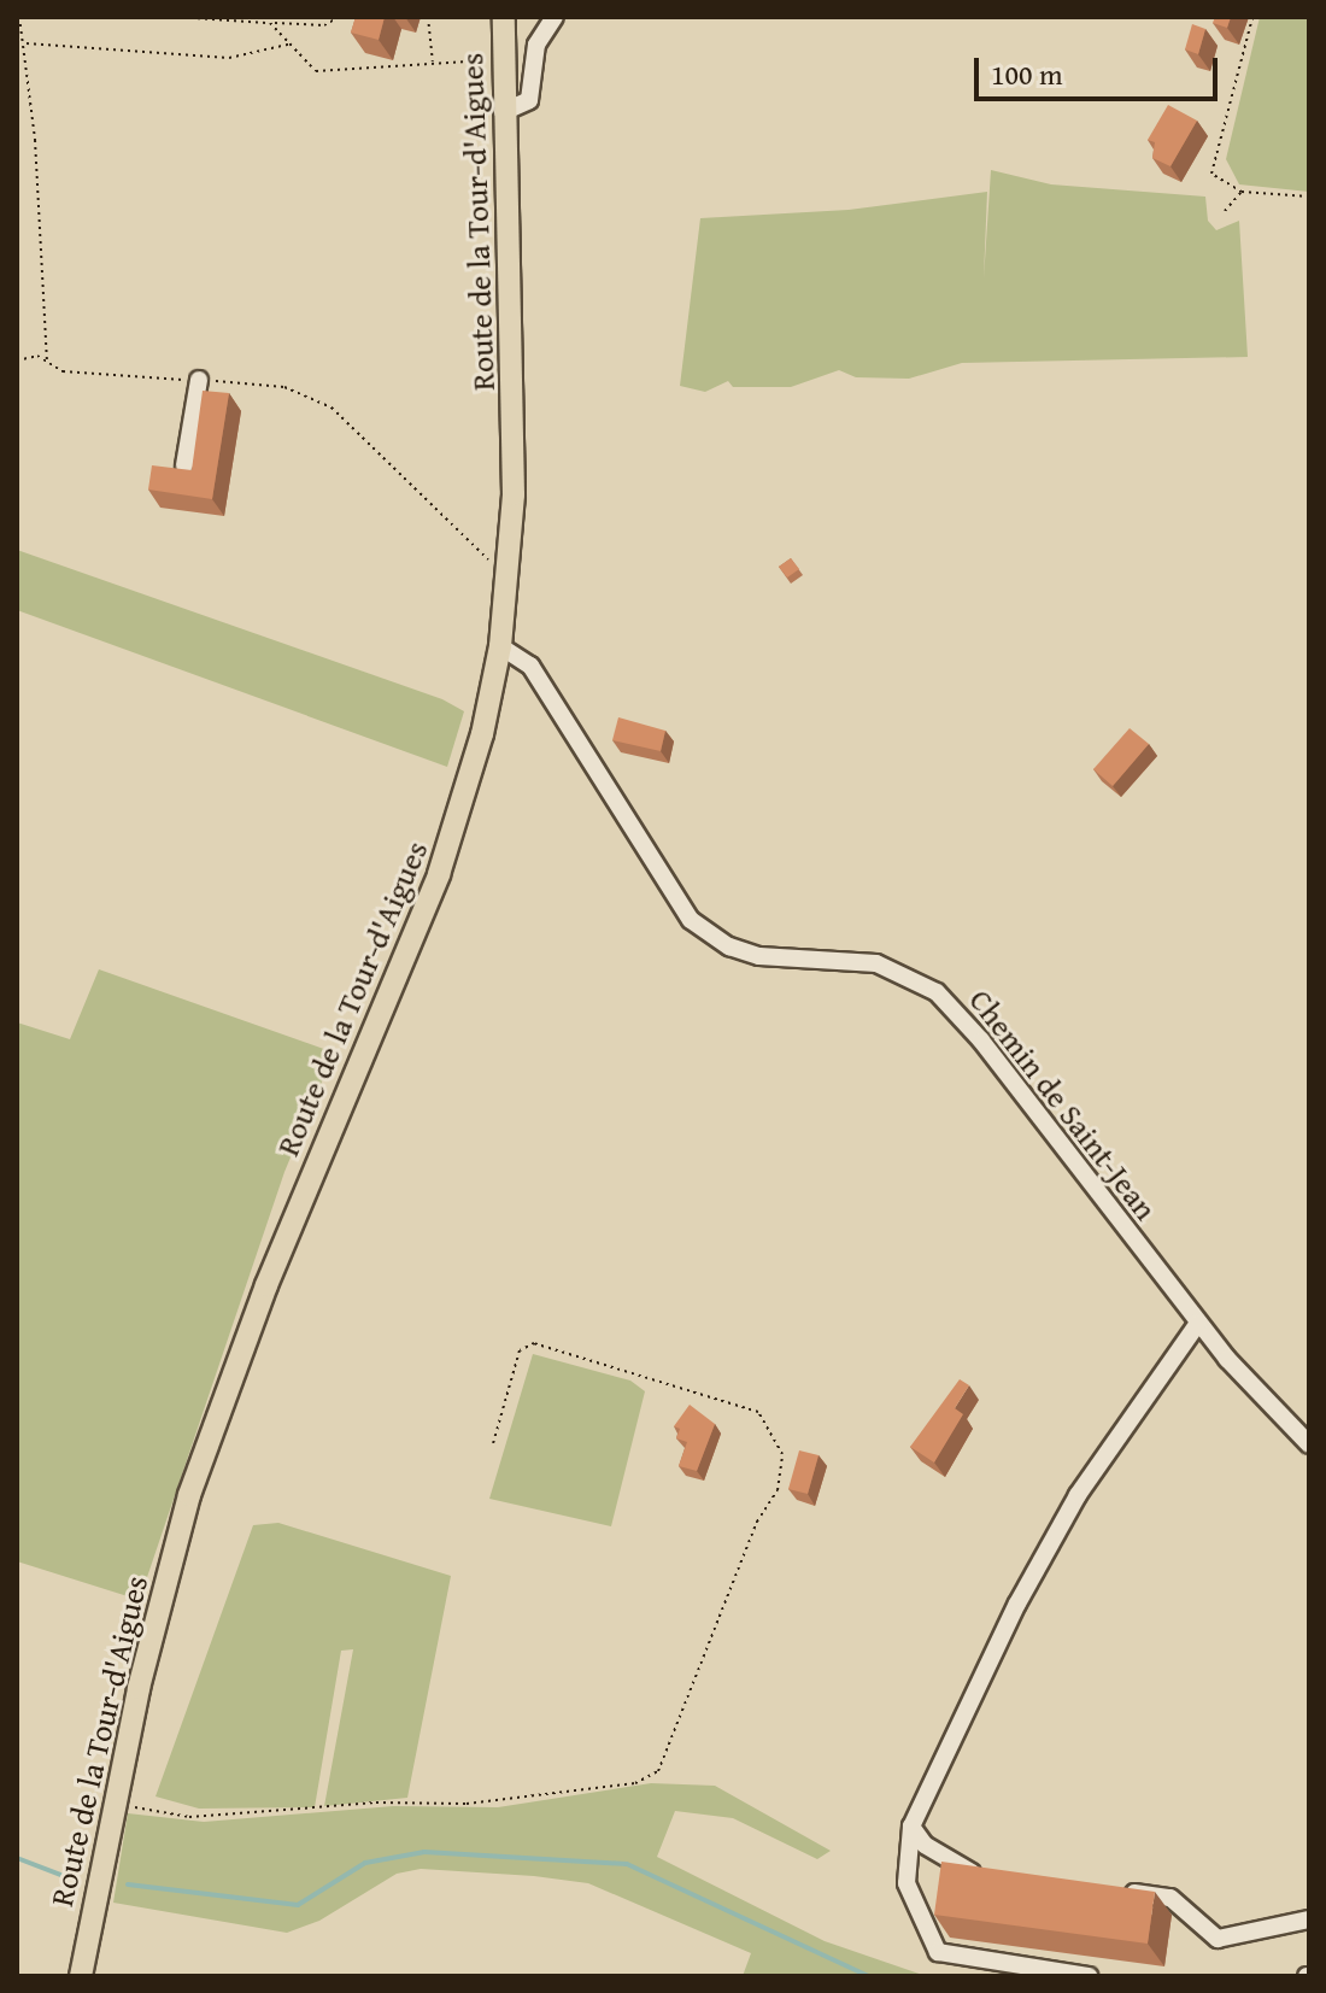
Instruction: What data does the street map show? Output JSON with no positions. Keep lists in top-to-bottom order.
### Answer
{
  "streets": {
    "main road": ["Route de la Tour-d'Aigues"],
    "street": ["Chemin de Saint-Jean"]
  },
  "crossings": [
    ["Route de la Tour-d'Aigues", "Chemin de Saint-Jean"]
  ],
  "scale_bar": "100 m"
}
